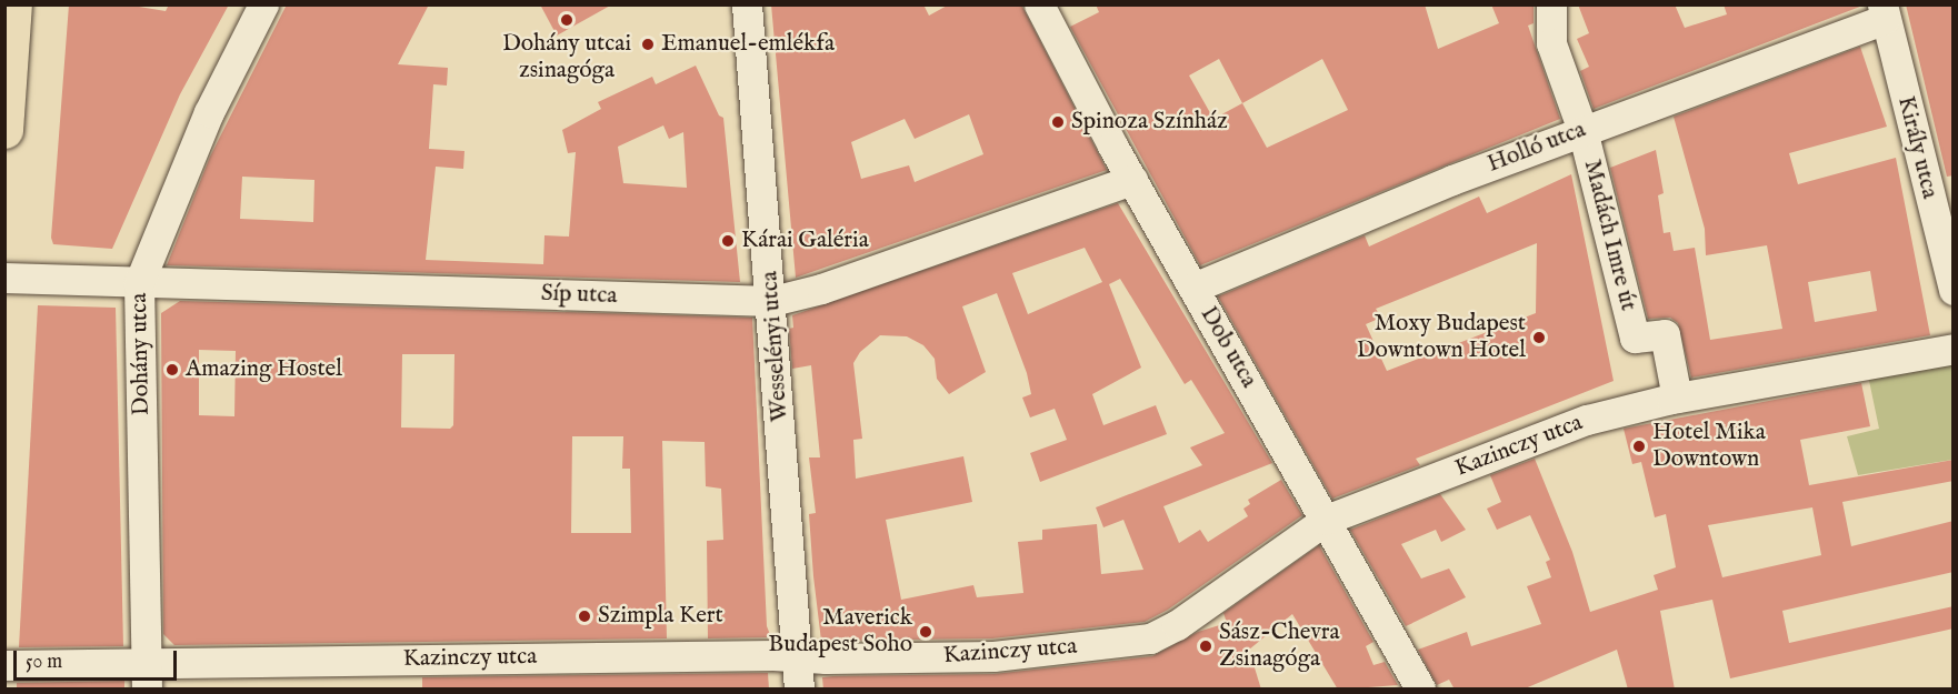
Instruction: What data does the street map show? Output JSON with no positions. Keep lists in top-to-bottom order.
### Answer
{
  "streets": {
    "street": [
      "Holló utca",
      "Király utca",
      "Madách Imre út",
      "Síp utca",
      "Wesselényi utca",
      "Dob utca",
      "Dohány utca",
      "Kazinczy utca"
    ]
  },
  "crossings": [
    ["Holló utca", "Király utca"],
    ["Holló utca", "Madách Imre út"],
    ["Holló utca", "Dob utca"],
    ["Madách Imre út", "Kazinczy utca"],
    ["Síp utca", "Wesselényi utca"],
    ["Síp utca", "Dob utca"],
    ["Síp utca", "Dohány utca"],
    ["Wesselényi utca", "Kazinczy utca"],
    ["Dob utca", "Kazinczy utca"],
    ["Dohány utca", "Kazinczy utca"]
  ],
  "places": [
    "Dohány utcai zsinagóga",
    "Emanuel-emlékfa",
    "Spinoza Színház",
    "Kárai Galéria",
    "Moxy Budapest Downtown Hotel",
    "Amazing Hostel",
    "Hotel Mika Downtown",
    "Szimpla Kert",
    "Maverick Budapest Soho",
    "Sász-Chevra Zsinagóga"
  ],
  "scale_bar": "50 m"
}
